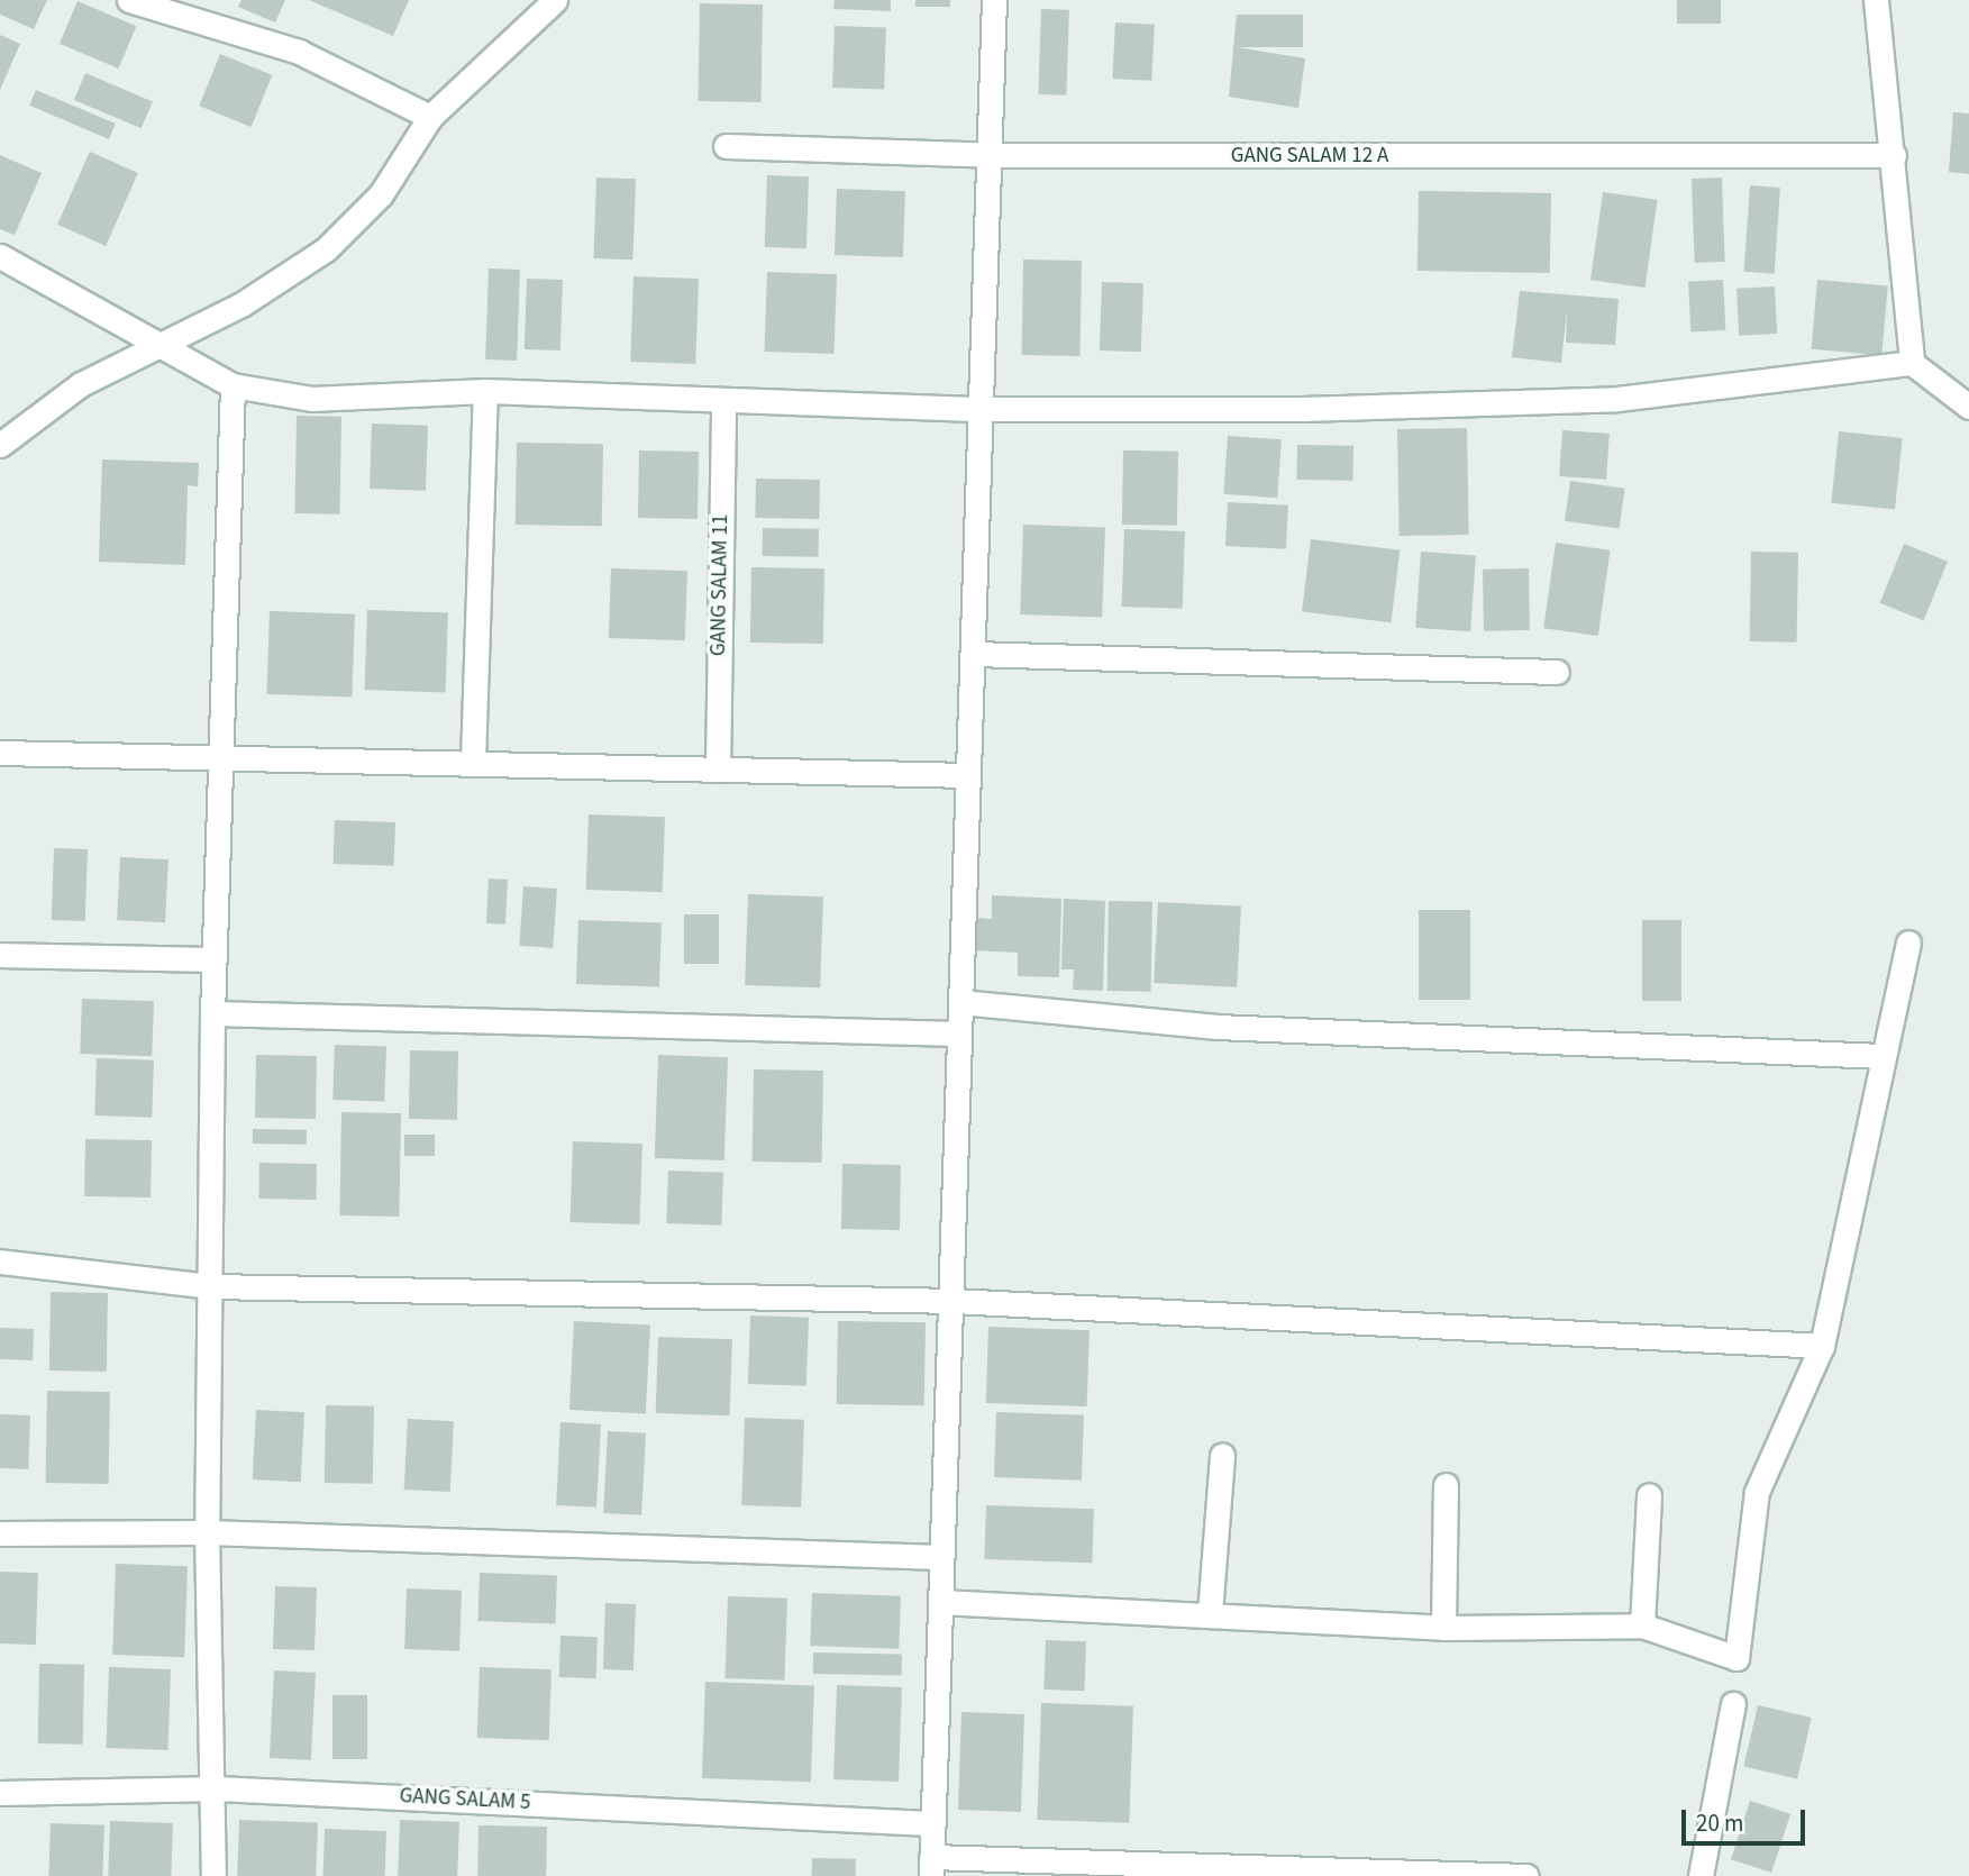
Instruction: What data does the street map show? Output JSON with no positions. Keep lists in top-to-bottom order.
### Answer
{
  "streets": {
    "street": ["GANG SALAM 12 A", "GANG SALAM 11", "GANG SALAM 5"]
  },
  "scale_bar": "20 m"
}
